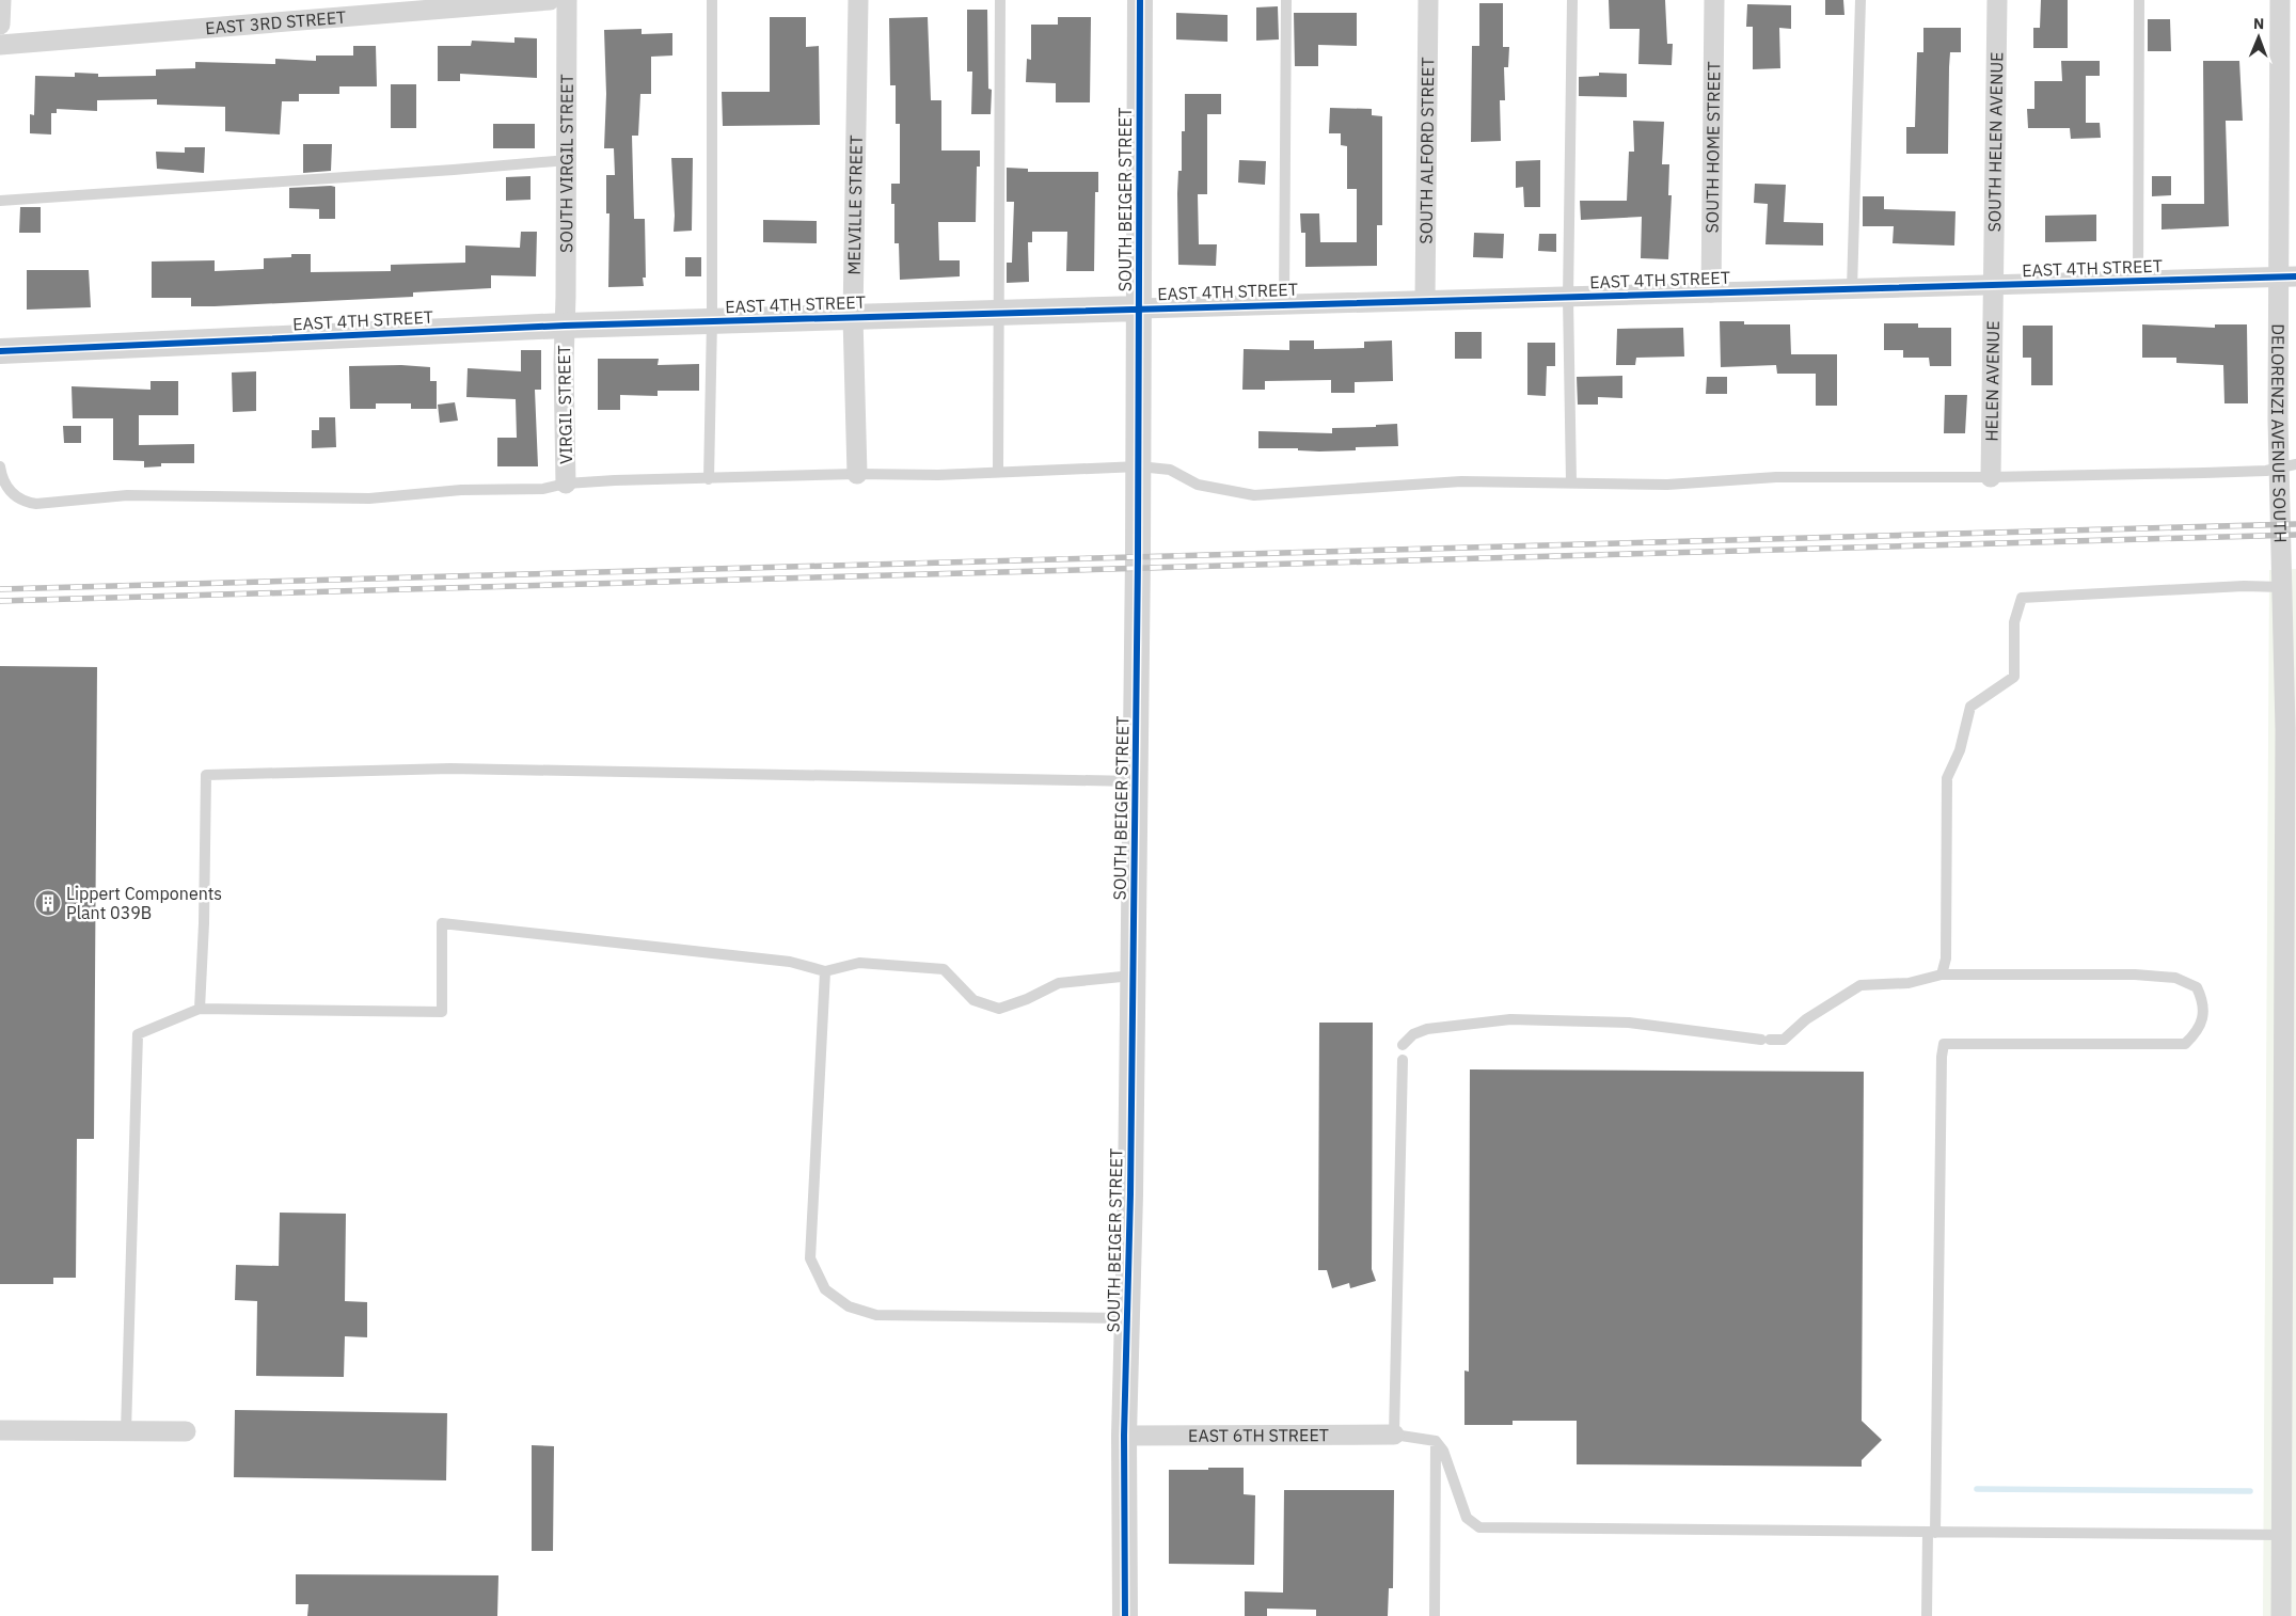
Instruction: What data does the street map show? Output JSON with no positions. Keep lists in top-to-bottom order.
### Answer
{
  "streets": {
    "street": [
      "EAST 3RD STREET",
      "SOUTH HELEN AVENUE",
      "SOUTH HOME STREET",
      "SOUTH ALFORD STREET",
      "SOUTH VIRGIL STREET",
      "SOUTH BEIGER STREET",
      "MELVILLE STREET",
      "EAST 4TH STREET",
      "HELEN AVENUE",
      "VIRGIL STREET",
      "DELORENZI AVENUE SOUTH",
      "EAST 6TH STREET"
    ]
  },
  "crossings": [
    ["SOUTH HELEN AVENUE", "EAST 4TH STREET"],
    ["SOUTH HELEN AVENUE", "HELEN AVENUE"],
    ["SOUTH HOME STREET", "EAST 4TH STREET"],
    ["SOUTH ALFORD STREET", "EAST 4TH STREET"],
    ["SOUTH VIRGIL STREET", "EAST 4TH STREET"],
    ["SOUTH VIRGIL STREET", "VIRGIL STREET"],
    ["SOUTH BEIGER STREET", "EAST 4TH STREET"],
    ["SOUTH BEIGER STREET", "EAST 6TH STREET"],
    ["MELVILLE STREET", "EAST 4TH STREET"],
    ["EAST 4TH STREET", "HELEN AVENUE"],
    ["EAST 4TH STREET", "VIRGIL STREET"],
    ["EAST 4TH STREET", "DELORENZI AVENUE SOUTH"]
  ],
  "places": {
    "building": ["Lippert Components Plant 039B"]
  },
  "north": "top"
}
